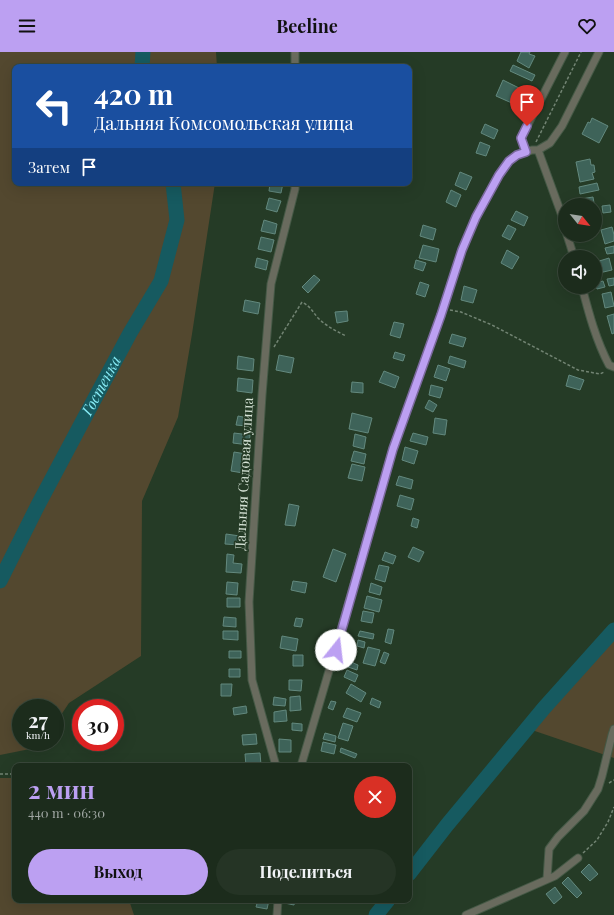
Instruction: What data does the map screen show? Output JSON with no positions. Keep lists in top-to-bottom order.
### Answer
{
  "streets": {
    "street": ["Дальняя Садовая улица"]
  },
  "water": ["Гостенка"],
  "north": "bottom right",
  "page": {
    "header": "Beeline",
    "turn": ["420 m", "Дальняя Комсомольская улица"],
    "then": "Затем",
    "speed": "27 km/h",
    "limit": "30",
    "heading": ["2 мин", "440 m · 06:30"],
    "buttons": ["Выход", "Поделиться"]
  }
}
